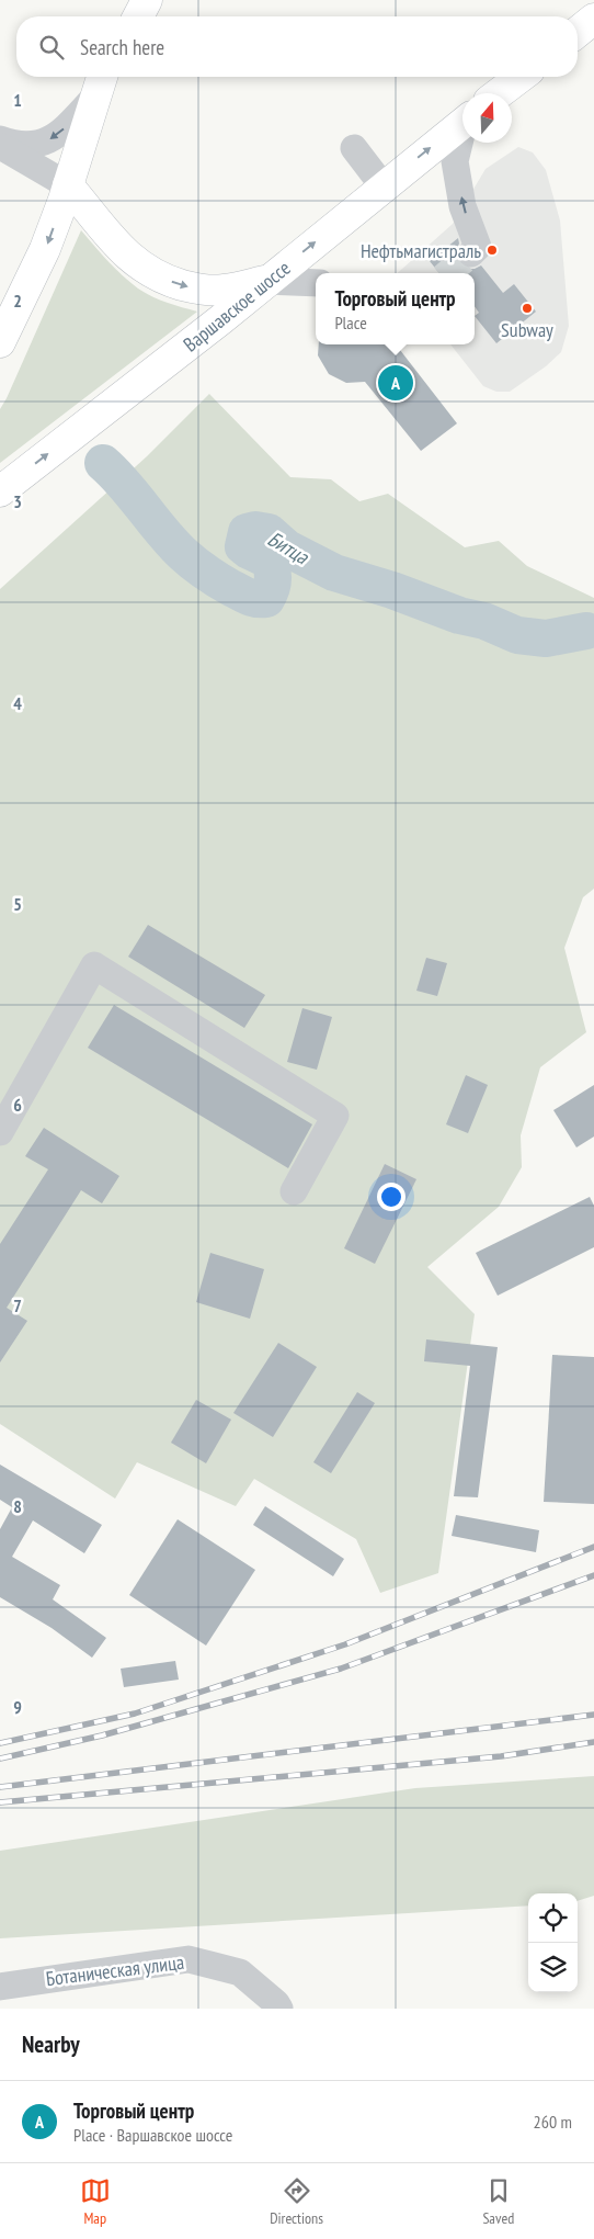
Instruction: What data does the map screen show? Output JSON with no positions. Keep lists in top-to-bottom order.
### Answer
{
  "streets": {
    "main road": ["Варшавское шоссе"],
    "street": ["Ботаническая улица"]
  },
  "one_way": ["Варшавское шоссе"],
  "water": ["Битца"],
  "places": ["Нефтьмагистраль", "Subway"],
  "north": "top",
  "page": {
    "search": "Search here",
    "popup": ["Торговый центр", "Place"],
    "pins": "A",
    "heading": "Nearby",
    "list": [
      {
        "mark": "A",
        "name": "Торговый центр",
        "note": "Place · Варшавское шоссе",
        "value": "260 m"
      }
    ],
    "nav": ["Map", "Directions", "Saved"]
  },
  "grid": {
    "rows": [
      "1",
      "2",
      "3",
      "4",
      "5",
      "6",
      "7",
      "8",
      "9"
    ]
  }
}
